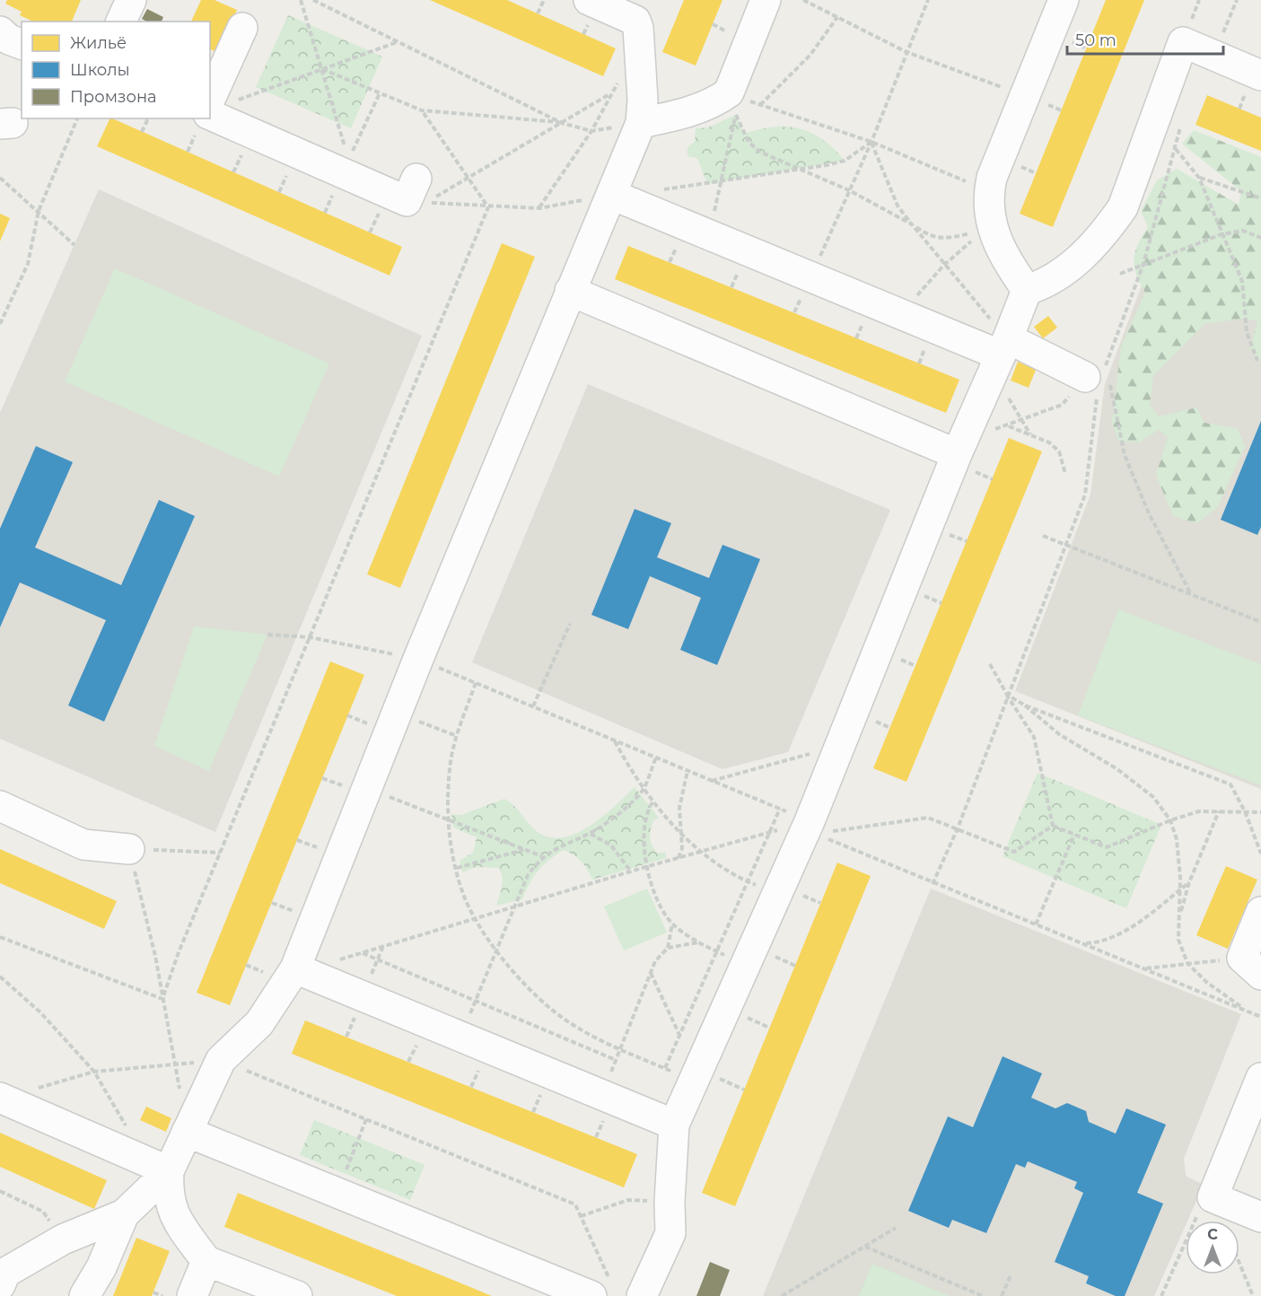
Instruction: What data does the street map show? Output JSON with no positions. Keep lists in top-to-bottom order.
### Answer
{
  "legend": ["Жильё", "Школы", "Промзона"],
  "scale_bar": "50 m",
  "north": "top"
}
